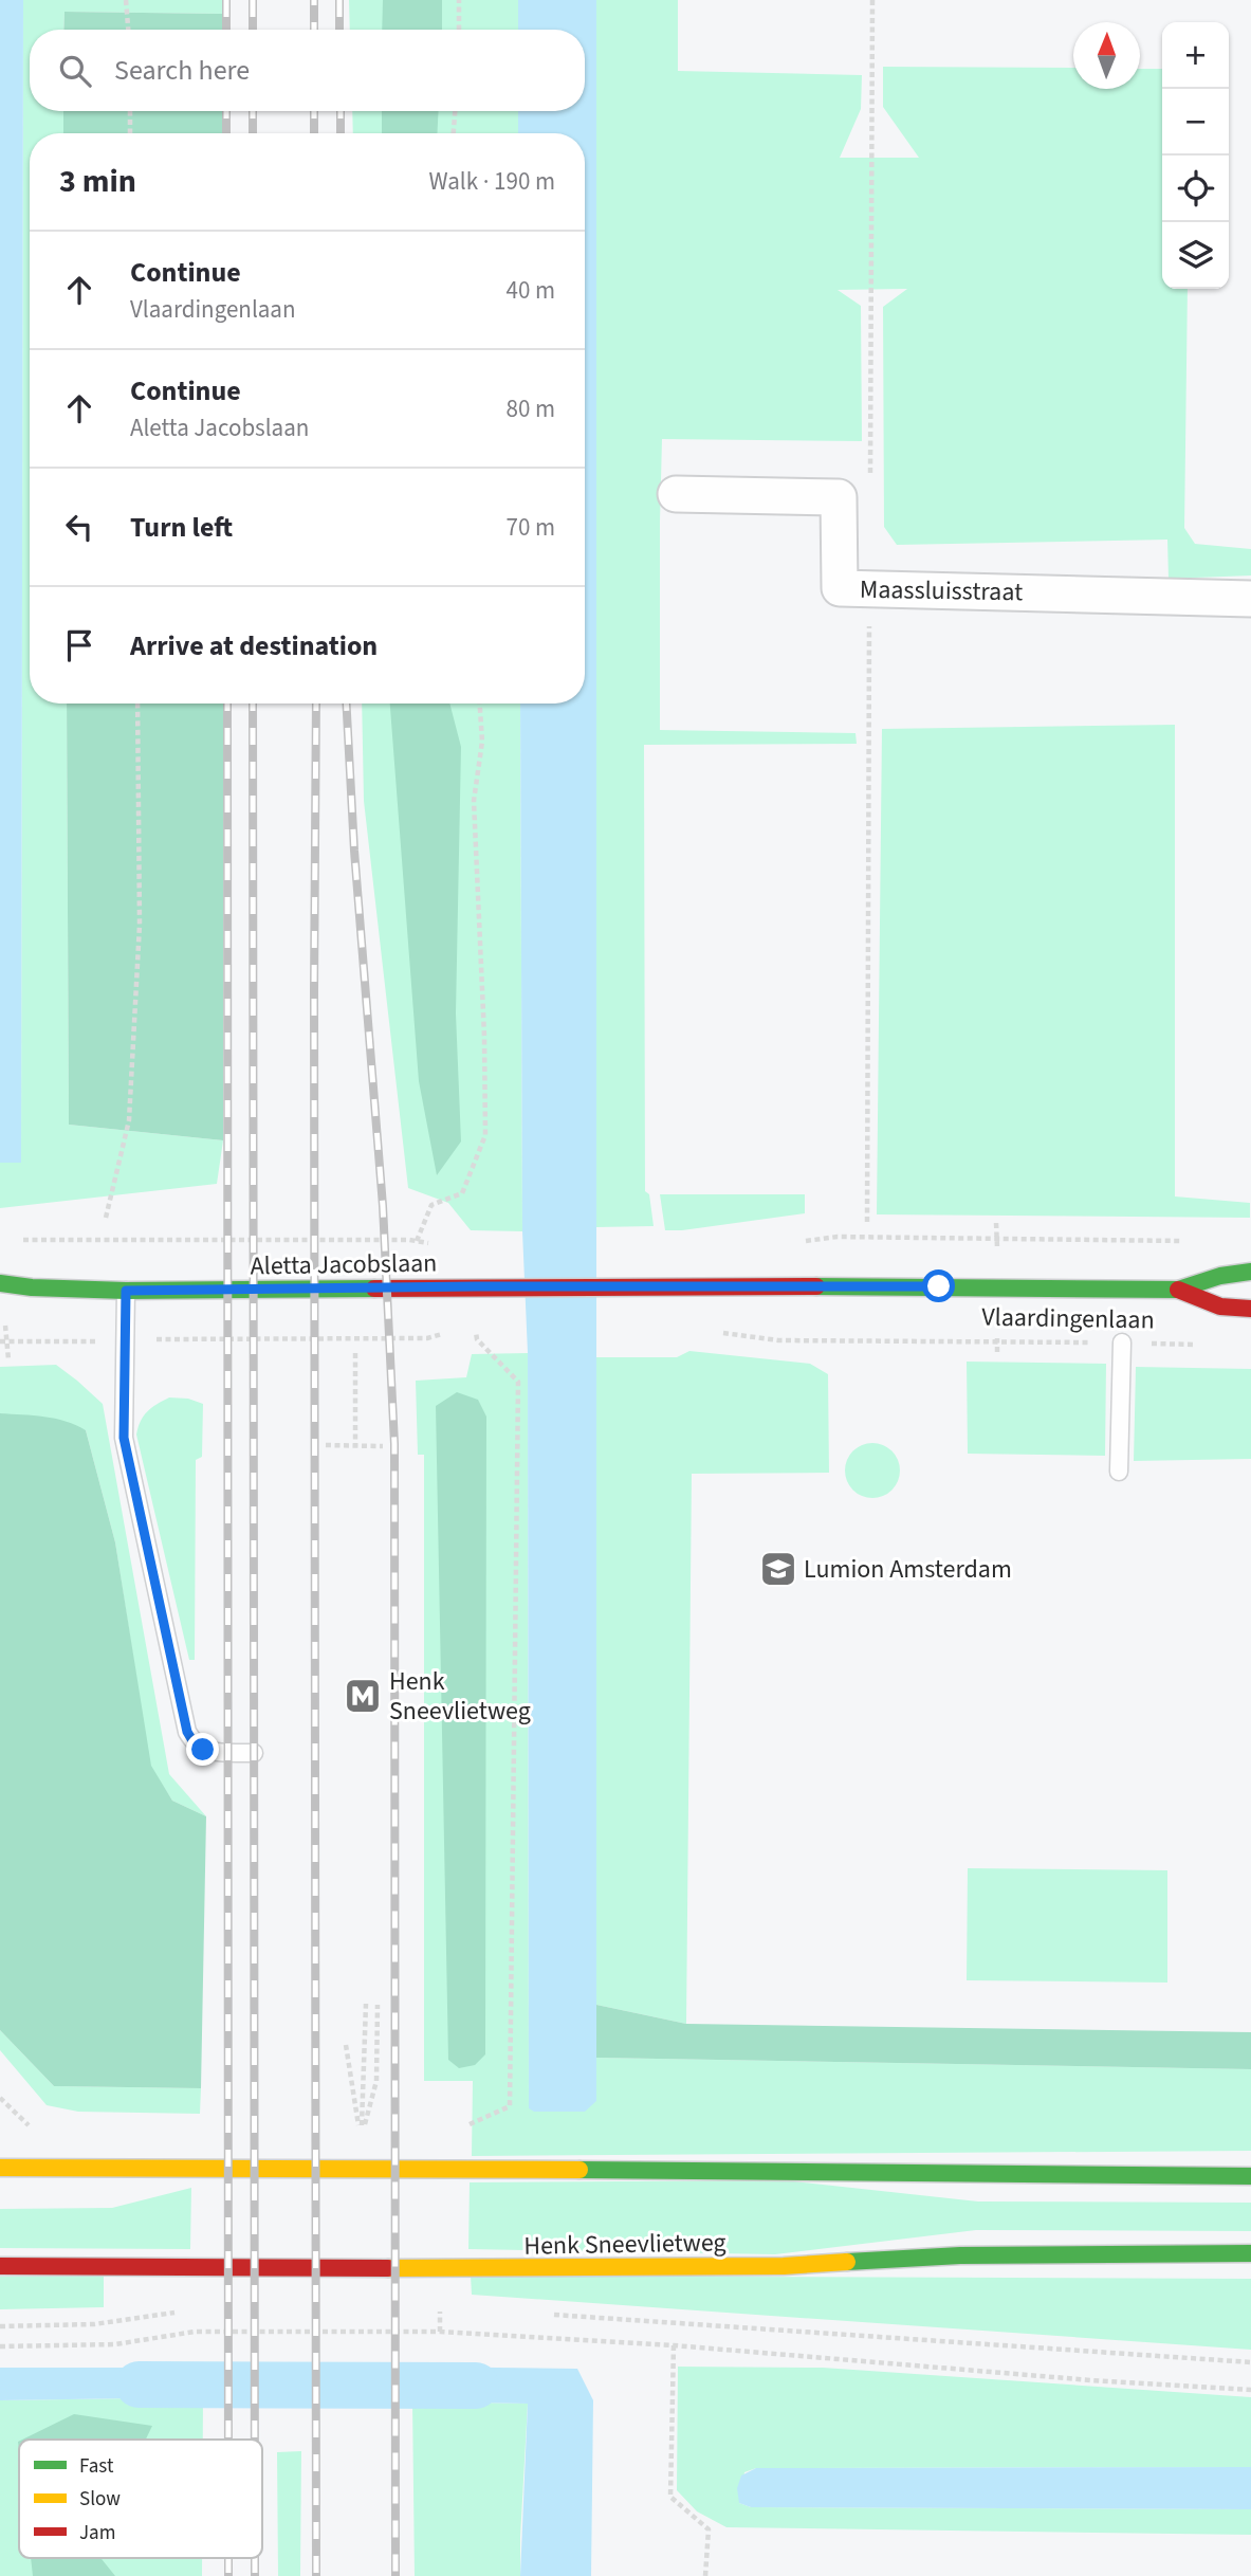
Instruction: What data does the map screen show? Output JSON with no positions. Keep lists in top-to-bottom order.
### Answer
{
  "streets": {
    "main road": ["Aletta Jacobslaan", "Vlaardingenlaan", "Henk Sneevlietweg"],
    "street": ["Maassluisstraat"]
  },
  "crossings": [
    ["Aletta Jacobslaan", "Vlaardingenlaan"]
  ],
  "places": {
    "school or university": ["Lumion Amsterdam"],
    "metro station": ["Henk Sneevlietweg"]
  },
  "legend": ["Fast", "Slow", "Jam"],
  "north": "top",
  "page": {
    "map_buttons": ["+", "−"],
    "search": "Search here",
    "heading": ["3 min", "Walk · 190 m"],
    "list": [
      ["Continue", "Vlaardingenlaan", "40 m"],
      ["Continue", "Aletta Jacobslaan", "80 m"],
      ["Turn left", "70 m"],
      "Arrive at destination"
    ]
  }
}
